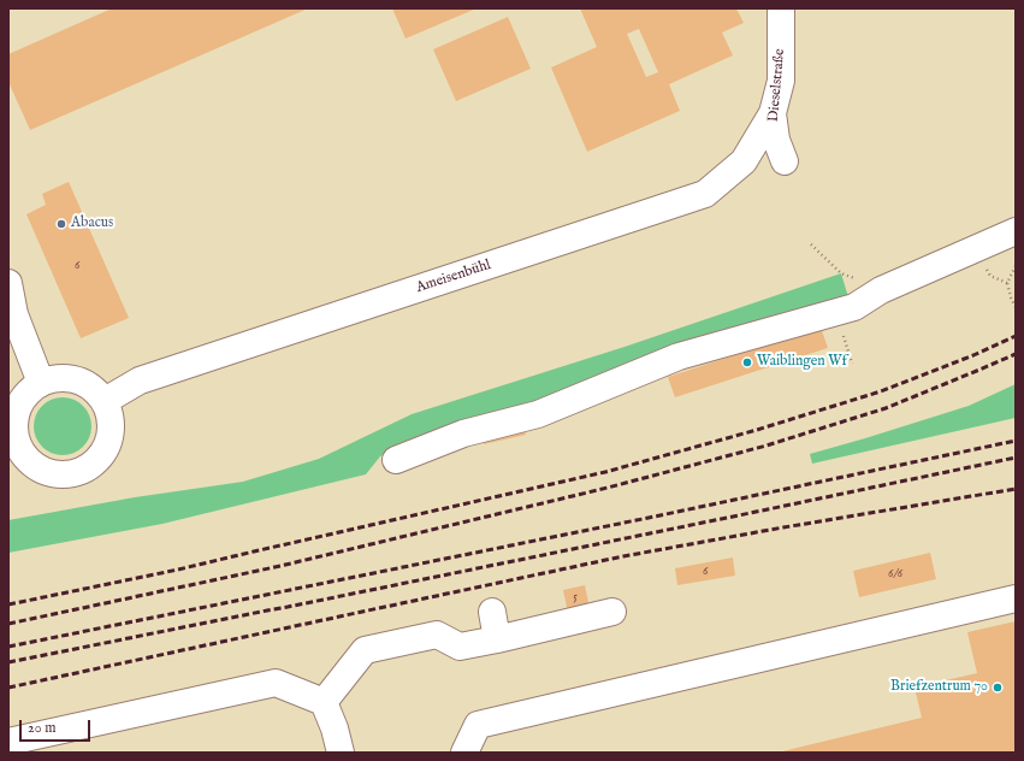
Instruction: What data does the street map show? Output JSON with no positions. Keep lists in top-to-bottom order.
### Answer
{
  "streets": {
    "street": ["Dieselstraße", "Ameisenbühl"]
  },
  "crossings": [
    ["Dieselstraße", "Ameisenbühl"]
  ],
  "places": ["Abacus", "Waiblingen Wf", "Briefzentrum 70"],
  "house_numbers": [
    "6",
    "6",
    "6/6",
    "5"
  ],
  "scale_bar": "20 m"
}
